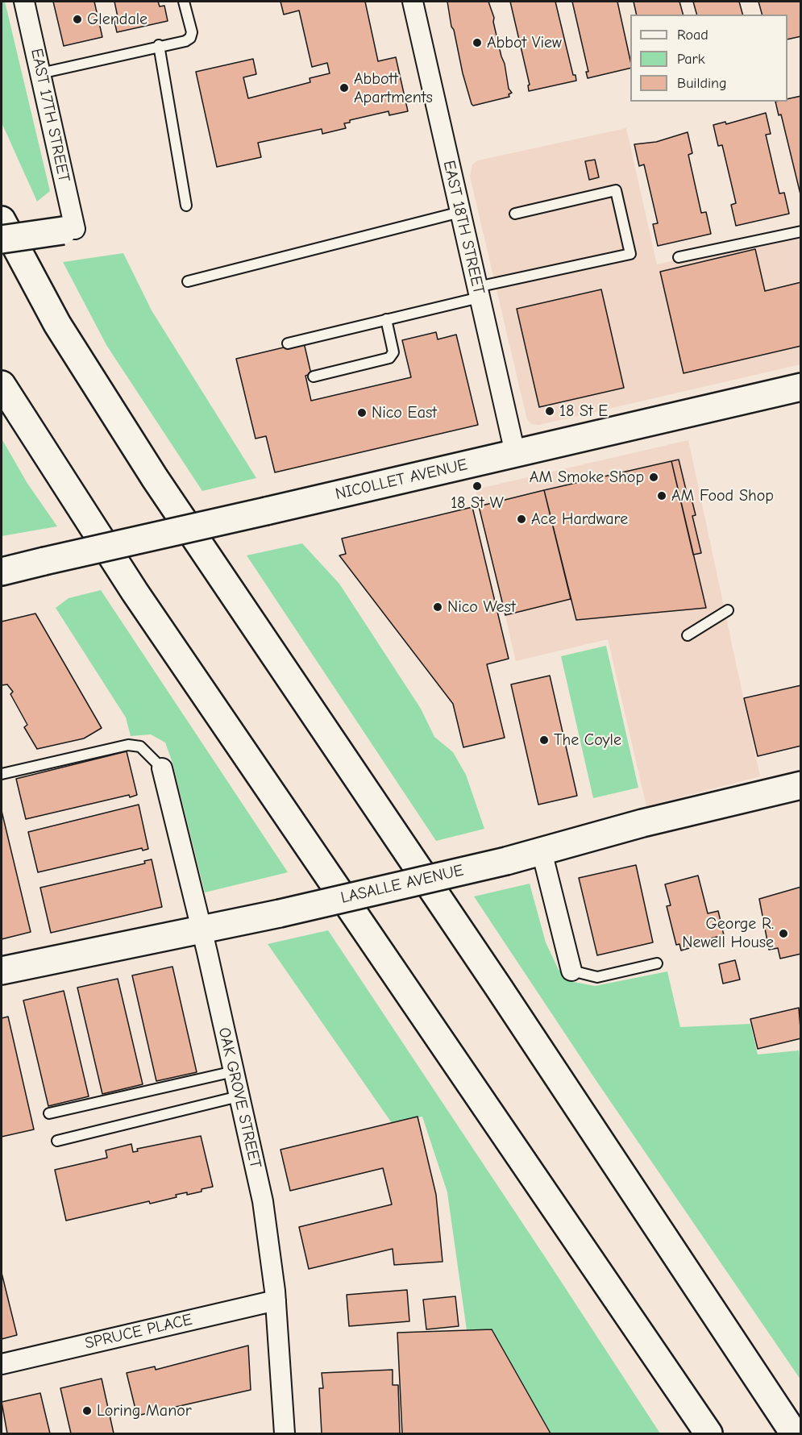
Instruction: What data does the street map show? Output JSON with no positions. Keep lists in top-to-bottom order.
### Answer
{
  "streets": {
    "main road": ["NICOLLET AVENUE", "LASALLE AVENUE"],
    "street": [
      "EAST 17TH STREET",
      "EAST 18TH STREET",
      "OAK GROVE STREET",
      "SPRUCE PLACE"
    ]
  },
  "crossings": [
    ["EAST 18TH STREET", "NICOLLET AVENUE"],
    ["LASALLE AVENUE", "OAK GROVE STREET"],
    ["OAK GROVE STREET", "SPRUCE PLACE"]
  ],
  "places": [
    "Glendale",
    "Abbot View",
    "Abbott Apartments",
    "18 St E",
    "Nico East",
    "AM Smoke Shop",
    "18 St W",
    "AM Food Shop",
    "Ace Hardware",
    "Nico West",
    "The Coyle",
    "George R. Newell House",
    "Loring Manor"
  ],
  "legend": ["Road", "Park", "Building"]
}
